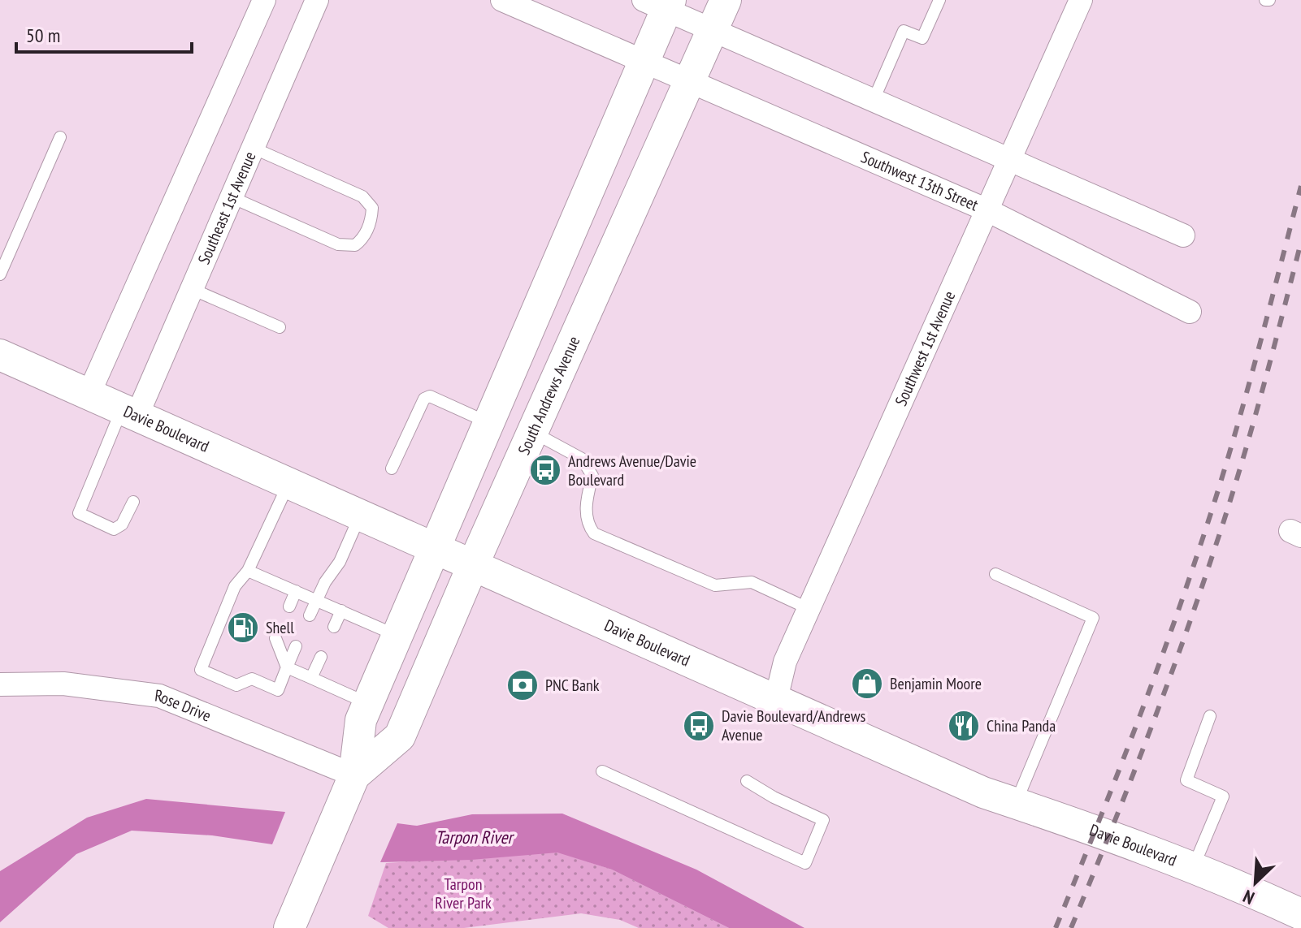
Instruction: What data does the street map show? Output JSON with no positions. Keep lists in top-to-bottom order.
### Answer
{
  "streets": {
    "main road": ["South Andrews Avenue", "Davie Boulevard"],
    "street": [
      "Southwest 13th Street",
      "Southeast 1st Avenue",
      "Southwest 1st Avenue",
      "Rose Drive"
    ]
  },
  "crossings": [
    ["Southwest 13th Street", "Southwest 1st Avenue"],
    ["Southwest 13th Street", "South Andrews Avenue"],
    ["Southeast 1st Avenue", "Davie Boulevard"],
    ["Southwest 1st Avenue", "Davie Boulevard"],
    ["South Andrews Avenue", "Davie Boulevard"],
    ["South Andrews Avenue", "Rose Drive"]
  ],
  "water": ["Tarpon River"],
  "parks": ["Tarpon River Park"],
  "places": {
    "bus stop": ["Andrews Avenue/Davie Boulevard", "Davie Boulevard/Andrews Avenue"],
    "fuel station": ["Shell"],
    "shop": ["Benjamin Moore"],
    "bank": ["PNC Bank"],
    "restaurant": ["China Panda"]
  },
  "scale_bar": "50 m",
  "north": "bottom left"
}
